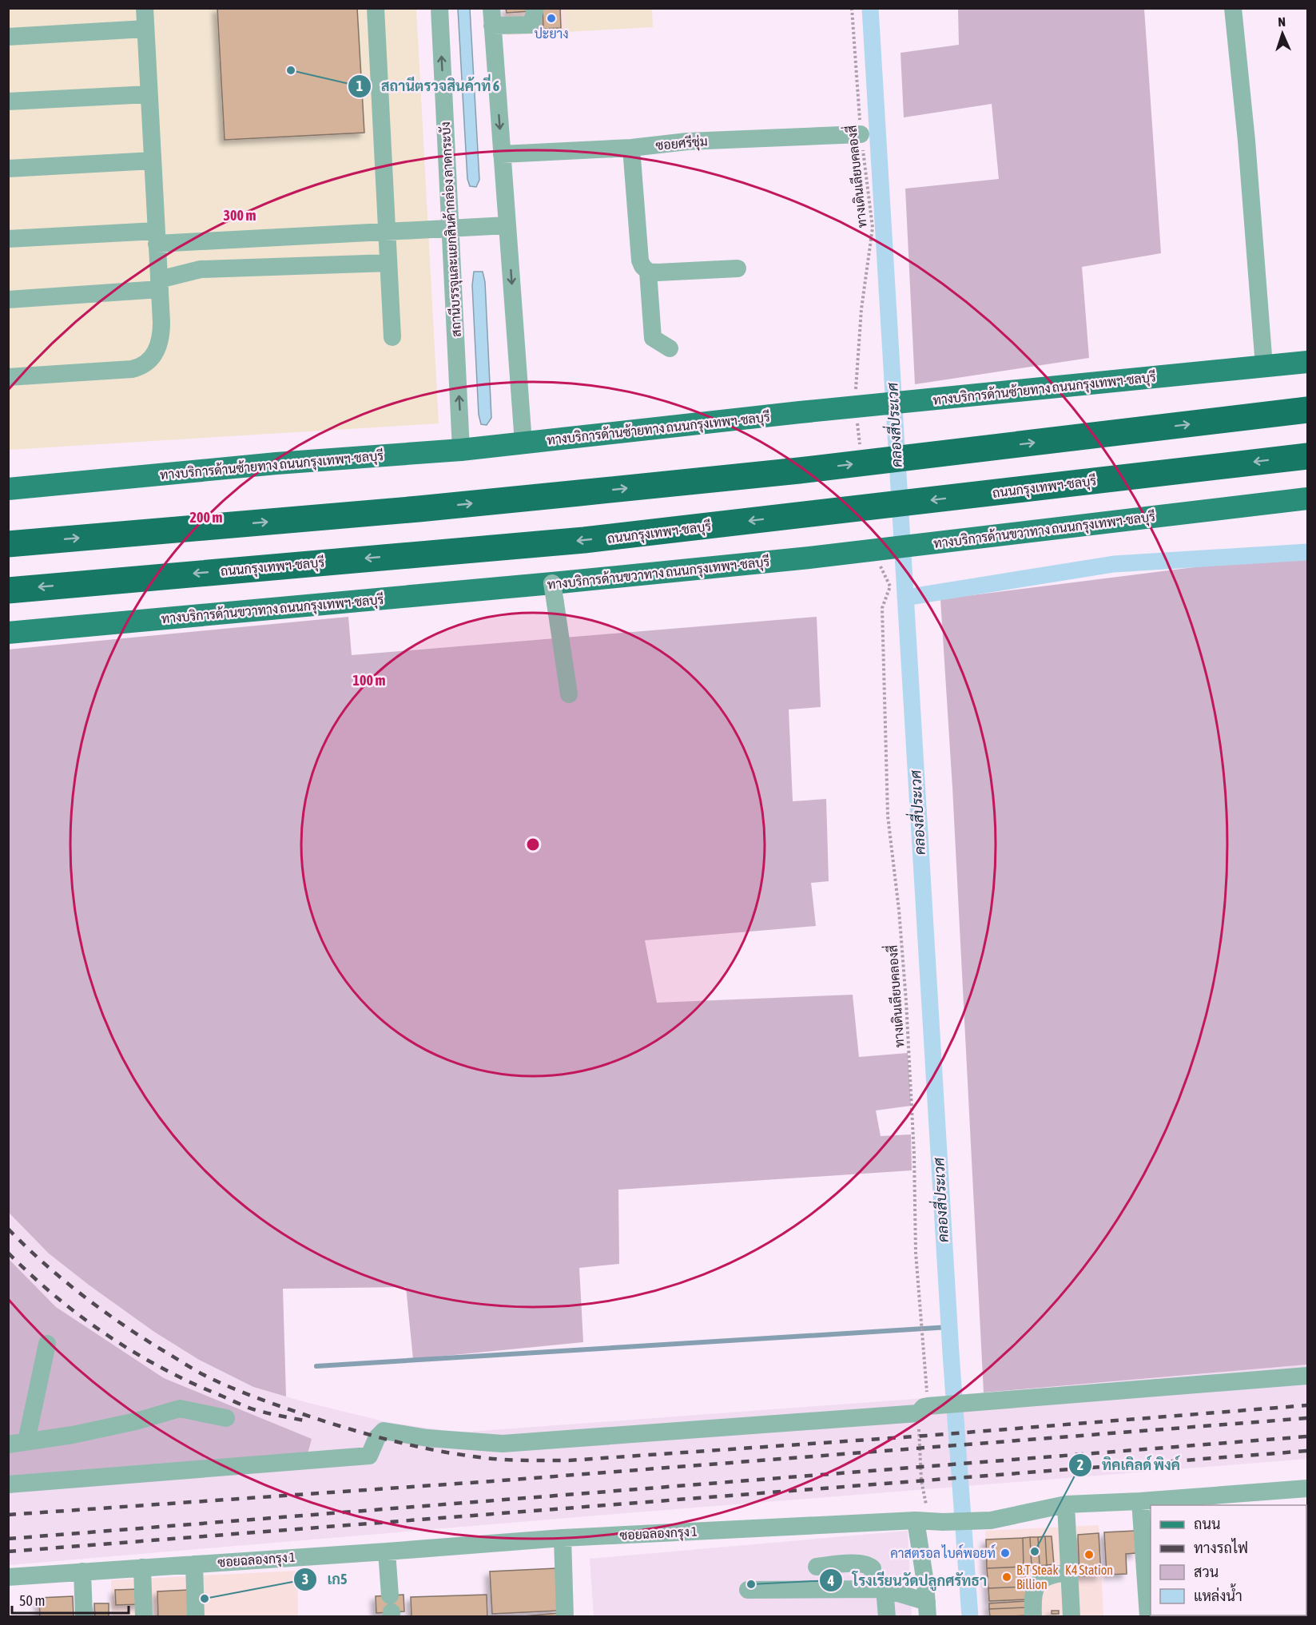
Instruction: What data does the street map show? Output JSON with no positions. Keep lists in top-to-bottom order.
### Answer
{
  "streets": {
    "highway": ["ถนนกรุงเทพฯ-ชลบุรี"],
    "main road": ["ทางบริการด้านซ้ายทาง ถนนกรุงเทพฯ-ชลบุรี", "ทางบริการด้านขวาทาง ถนนกรุงเทพฯ-ชลบุรี"],
    "street": ["ซอยศรีชุ่ม", "สถานีบรรจุและแยกสินค้ากล่อง ลาดกระบัง", "ซอยฉลองกรุง 1"],
    "path": ["ทางเดินเลียบคลองสี่"]
  },
  "crossings": [
    ["ซอยศรีชุ่ม", "ทางเดินเลียบคลองสี่"],
    ["ทางเดินเลียบคลองสี่", "ซอยฉลองกรุง 1"],
    ["สถานีบรรจุและแยกสินค้ากล่อง ลาดกระบัง", "ทางบริการด้านซ้ายทาง ถนนกรุงเทพฯ-ชลบุรี"]
  ],
  "water": ["คลองสี่ประเวศ"],
  "places": [
    "ปะยาง",
    "สถานีตรวจสินค้าที่ 6",
    "ทิคเคิลด์ พิงค์",
    "คาสตรอล ไบค์พอยท์",
    "K4 Station",
    "B.T Steak Billion",
    "โรงเรียนวัดปลูกศรัทธา",
    "เก5"
  ],
  "legend": [
    "ถนน",
    "ทางรถไฟ",
    "สวน",
    "แหล่งน้ำ"
  ],
  "scale_bar": "50 m",
  "north": "top",
  "rings": ["300 m", "200 m", "100 m"]
}
